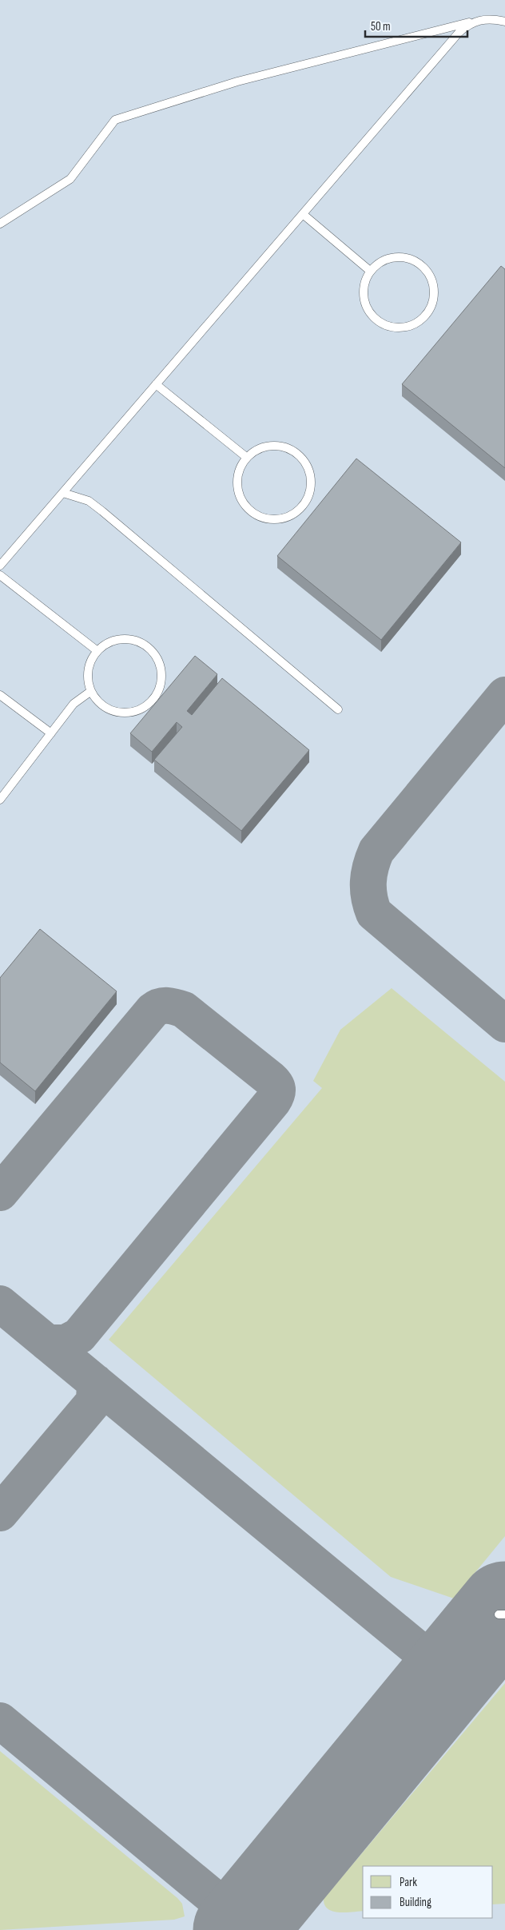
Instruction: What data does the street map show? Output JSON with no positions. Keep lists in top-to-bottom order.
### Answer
{
  "legend": ["Park", "Building"],
  "scale_bar": "50 m"
}
